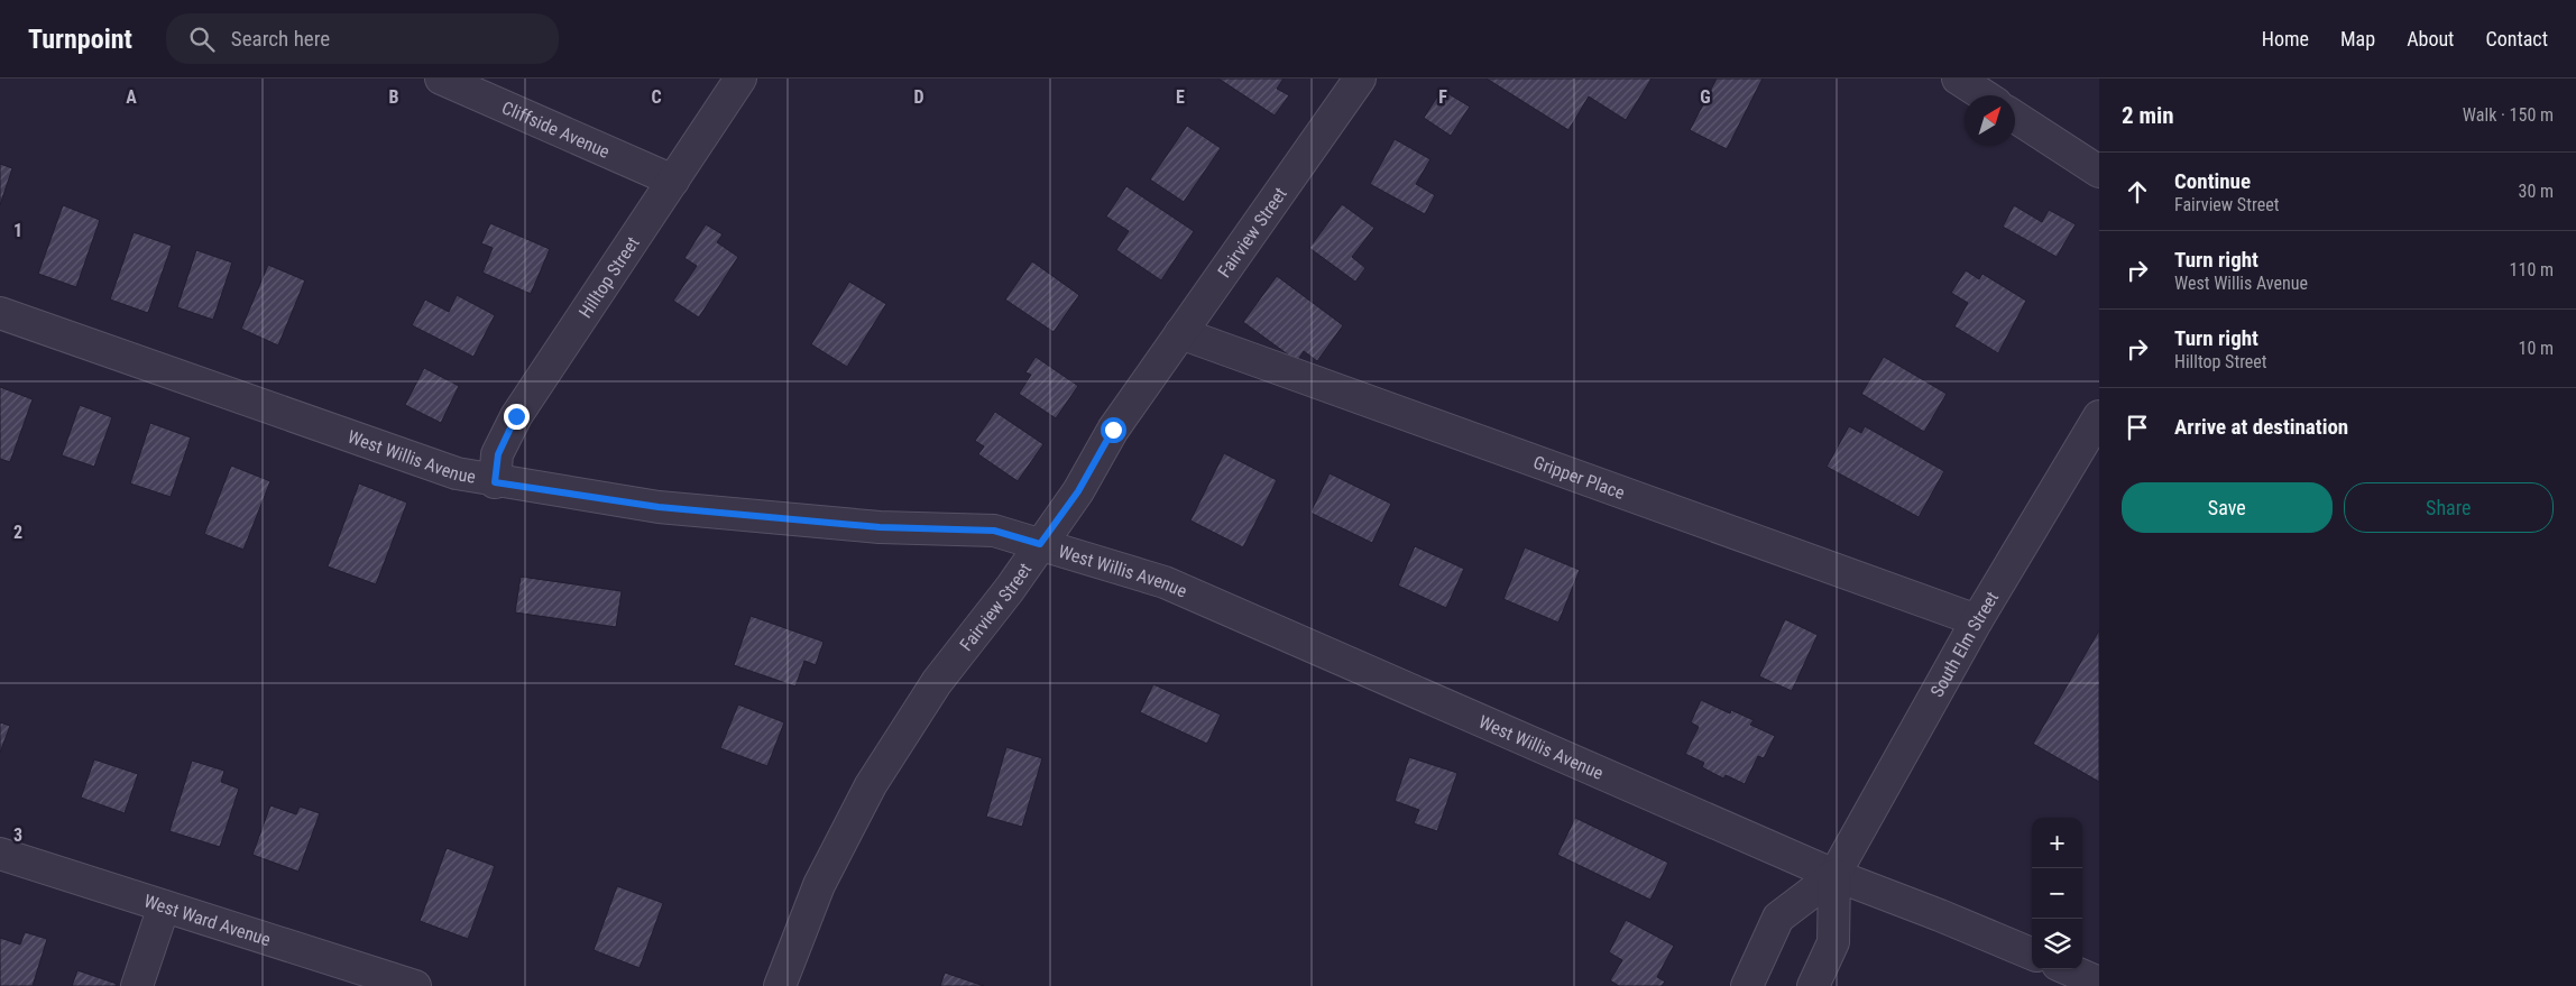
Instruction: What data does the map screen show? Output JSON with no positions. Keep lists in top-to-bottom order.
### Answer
{
  "streets": {
    "street": [
      "Cliffside Avenue",
      "Fairview Street",
      "Hilltop Street",
      "West Willis Avenue",
      "Gripper Place",
      "South Elm Street",
      "West Ward Avenue"
    ]
  },
  "crossings": [
    ["Cliffside Avenue", "Hilltop Street"],
    ["Fairview Street", "West Willis Avenue"],
    ["Fairview Street", "Gripper Place"],
    ["Hilltop Street", "West Willis Avenue"],
    ["West Willis Avenue", "South Elm Street"],
    ["Gripper Place", "South Elm Street"]
  ],
  "north": "top right",
  "page": {
    "header": "Turnpoint",
    "search": "Search here",
    "nav": [
      "Home",
      "Map",
      "About",
      "Contact"
    ],
    "heading": ["2 min", "Walk · 150 m"],
    "list": [
      ["Continue", "Fairview Street", "30 m"],
      ["Turn right", "West Willis Avenue", "110 m"],
      ["Turn right", "Hilltop Street", "10 m"],
      "Arrive at destination"
    ],
    "buttons": ["Save", "Share"],
    "map_buttons": ["+", "−"]
  },
  "grid": {
    "columns": [
      "A",
      "B",
      "C",
      "D",
      "E",
      "F",
      "G"
    ],
    "rows": ["1", "2", "3"]
  }
}
